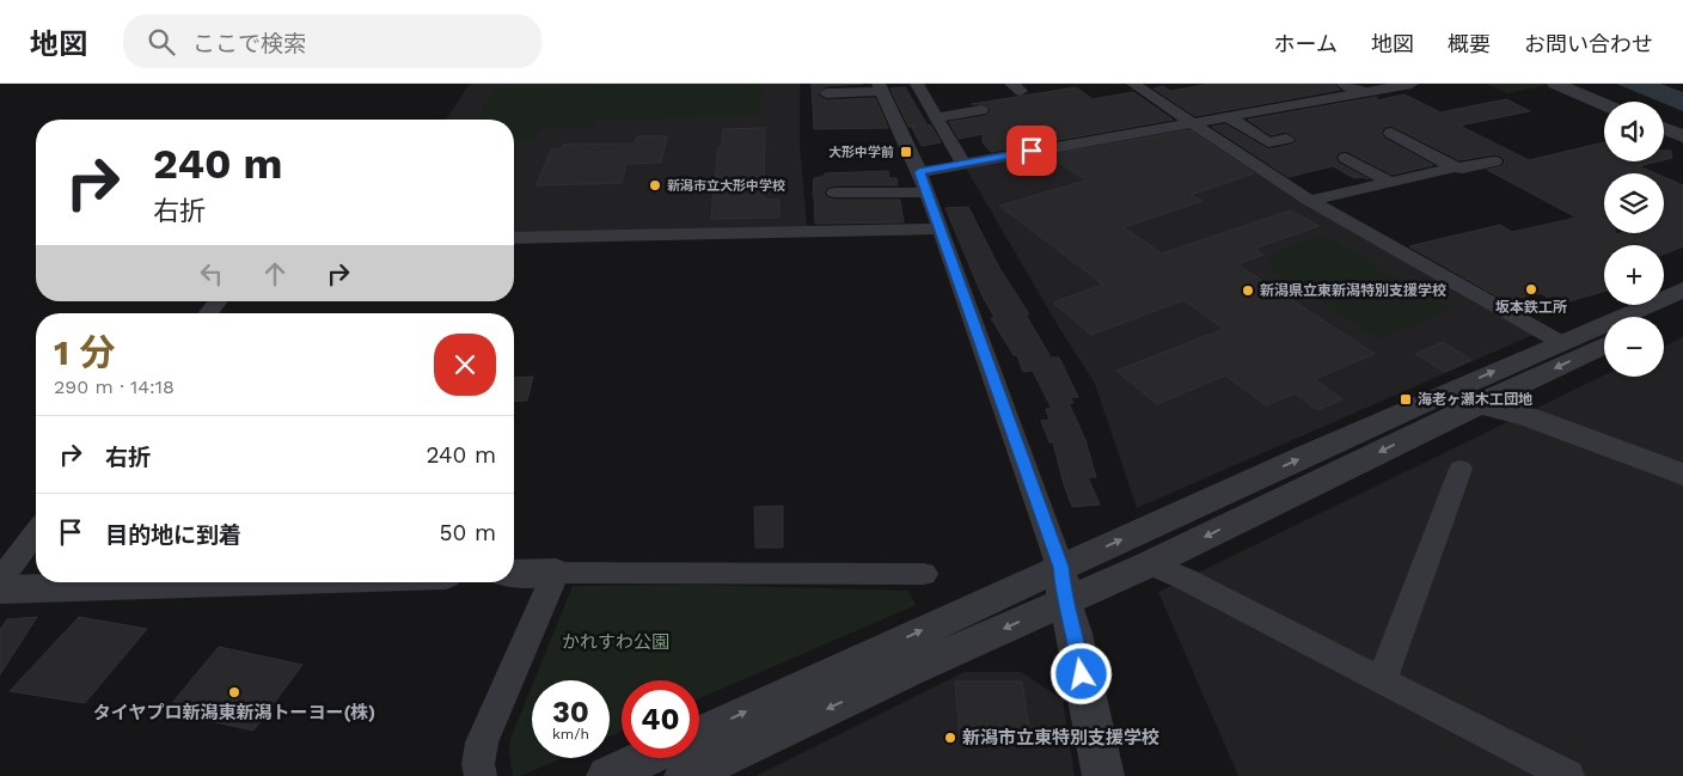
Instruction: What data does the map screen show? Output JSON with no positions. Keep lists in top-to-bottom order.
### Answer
{
  "parks": ["かれすわ公園"],
  "places": {
    "transit": ["大形中学前", "海老ヶ瀬木工団地"],
    "other": [
      "新潟市立大形中学校",
      "坂本鉄工所",
      "新潟県立東新潟特別支援学校",
      "タイヤプロ新潟東新潟トーヨー(株)",
      "新潟市立東特別支援学校"
    ]
  },
  "page": {
    "header": "地図",
    "search": "ここで検索",
    "nav": [
      "ホーム",
      "地図",
      "概要",
      "お問い合わせ"
    ],
    "map_buttons": ["+", "−"],
    "turn": ["240 m", "右折"],
    "heading": ["1 分", "290 m · 14:18"],
    "list": [
      {
        "name": "右折",
        "value": "240 m"
      },
      {
        "name": "目的地に到着",
        "value": "50 m"
      }
    ],
    "speed": "30 km/h",
    "limit": "40"
  }
}
